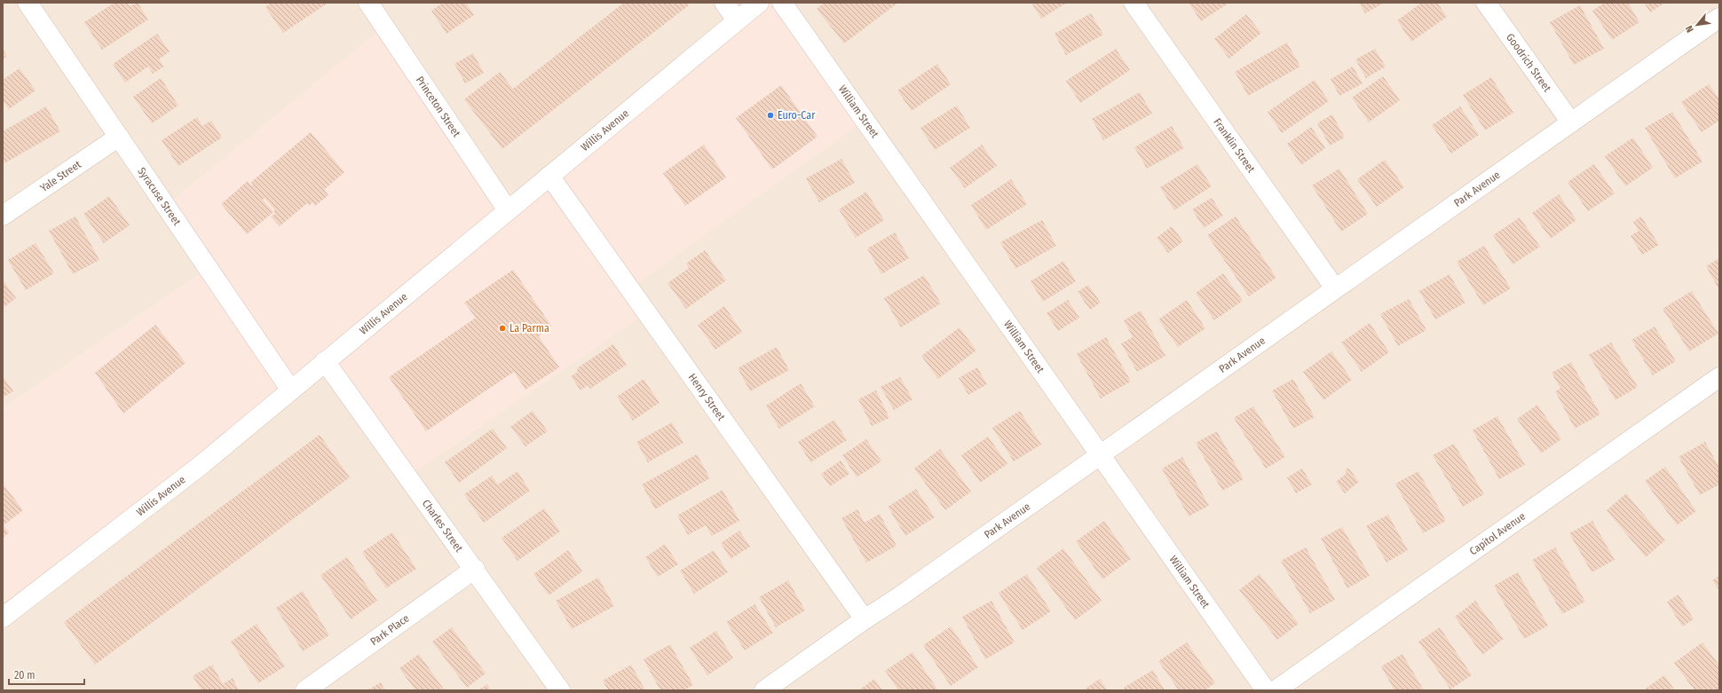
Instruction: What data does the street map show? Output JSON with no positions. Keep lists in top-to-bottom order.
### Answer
{
  "streets": {
    "street": [
      "Goodrich Street",
      "Princeton Street",
      "William Street",
      "Willis Avenue",
      "Franklin Street",
      "Yale Street",
      "Park Avenue",
      "Syracuse Street",
      "Henry Street",
      "Charles Street",
      "Capitol Avenue",
      "Park Place"
    ]
  },
  "crossings": [
    ["Goodrich Street", "Park Avenue"],
    ["Princeton Street", "Willis Avenue"],
    ["William Street", "Park Avenue"],
    ["Willis Avenue", "Syracuse Street"],
    ["Willis Avenue", "Henry Street"],
    ["Willis Avenue", "Charles Street"],
    ["Franklin Street", "Park Avenue"],
    ["Yale Street", "Syracuse Street"],
    ["Park Avenue", "Henry Street"],
    ["Charles Street", "Park Place"]
  ],
  "places": ["Euro-Car", "La Parma"],
  "scale_bar": "20 m",
  "north": "bottom left"
}
